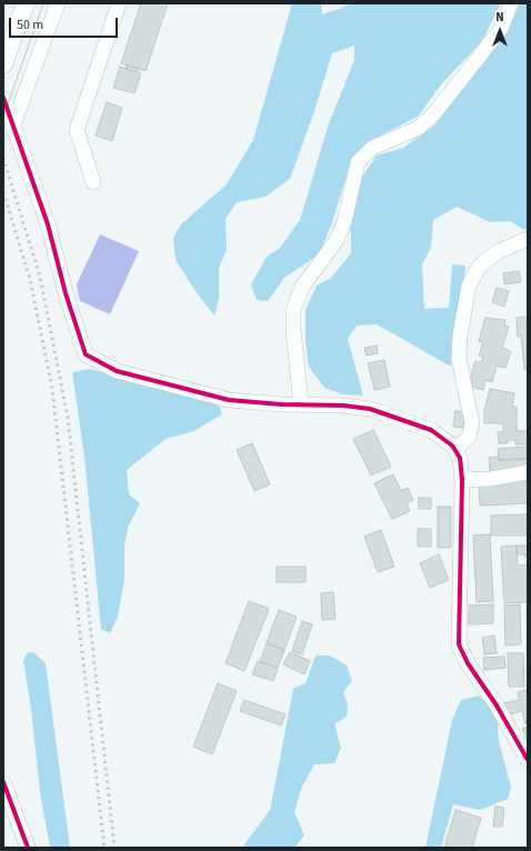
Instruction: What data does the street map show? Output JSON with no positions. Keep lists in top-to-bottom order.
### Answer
{
  "scale_bar": "50 m",
  "north": "top"
}
